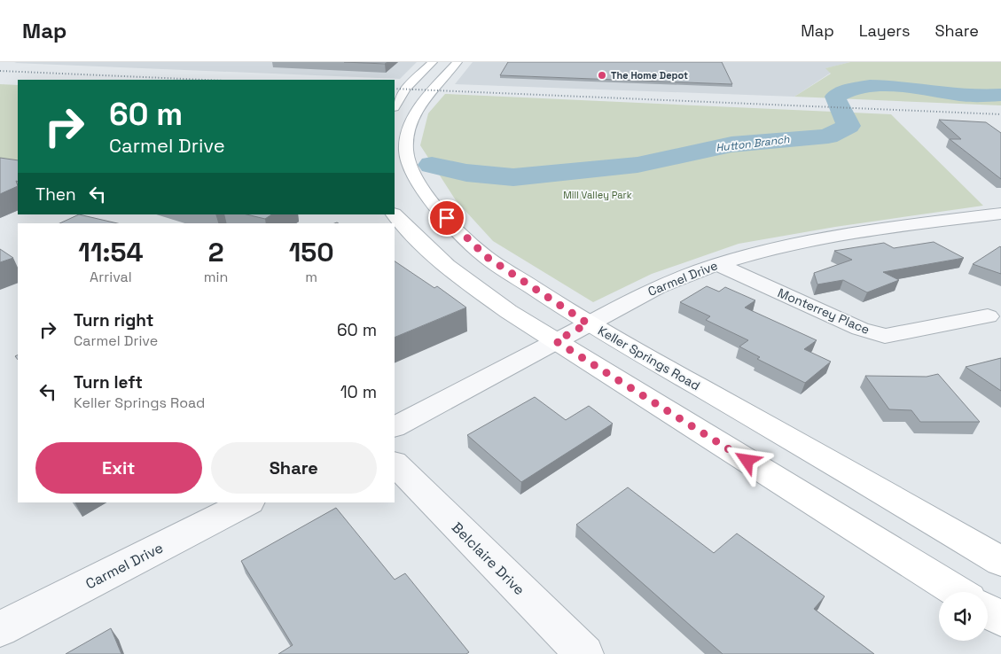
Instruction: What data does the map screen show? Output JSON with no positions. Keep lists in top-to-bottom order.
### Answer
{
  "streets": {
    "main road": ["Keller Springs Road"],
    "street": ["Carmel Drive", "Monterrey Place", "Belclaire Drive"]
  },
  "crossings": [
    ["Carmel Drive", "Monterrey Place"],
    ["Carmel Drive", "Keller Springs Road"]
  ],
  "water": ["Hutton Branch"],
  "parks": ["Mill Valley Park"],
  "places": ["The Home Depot"],
  "page": {
    "header": "Map",
    "nav": ["Map", "Layers", "Share"],
    "turn": ["60 m", "Carmel Drive"],
    "then": "Then",
    "eta": [
      "11:54",
      "Arrival",
      "2",
      "min",
      "150",
      "m"
    ],
    "list": [
      {
        "name": "Turn right",
        "note": "Carmel Drive",
        "value": "60 m"
      },
      {
        "name": "Turn left",
        "note": "Keller Springs Road",
        "value": "10 m"
      }
    ],
    "buttons": ["Exit", "Share"]
  }
}
